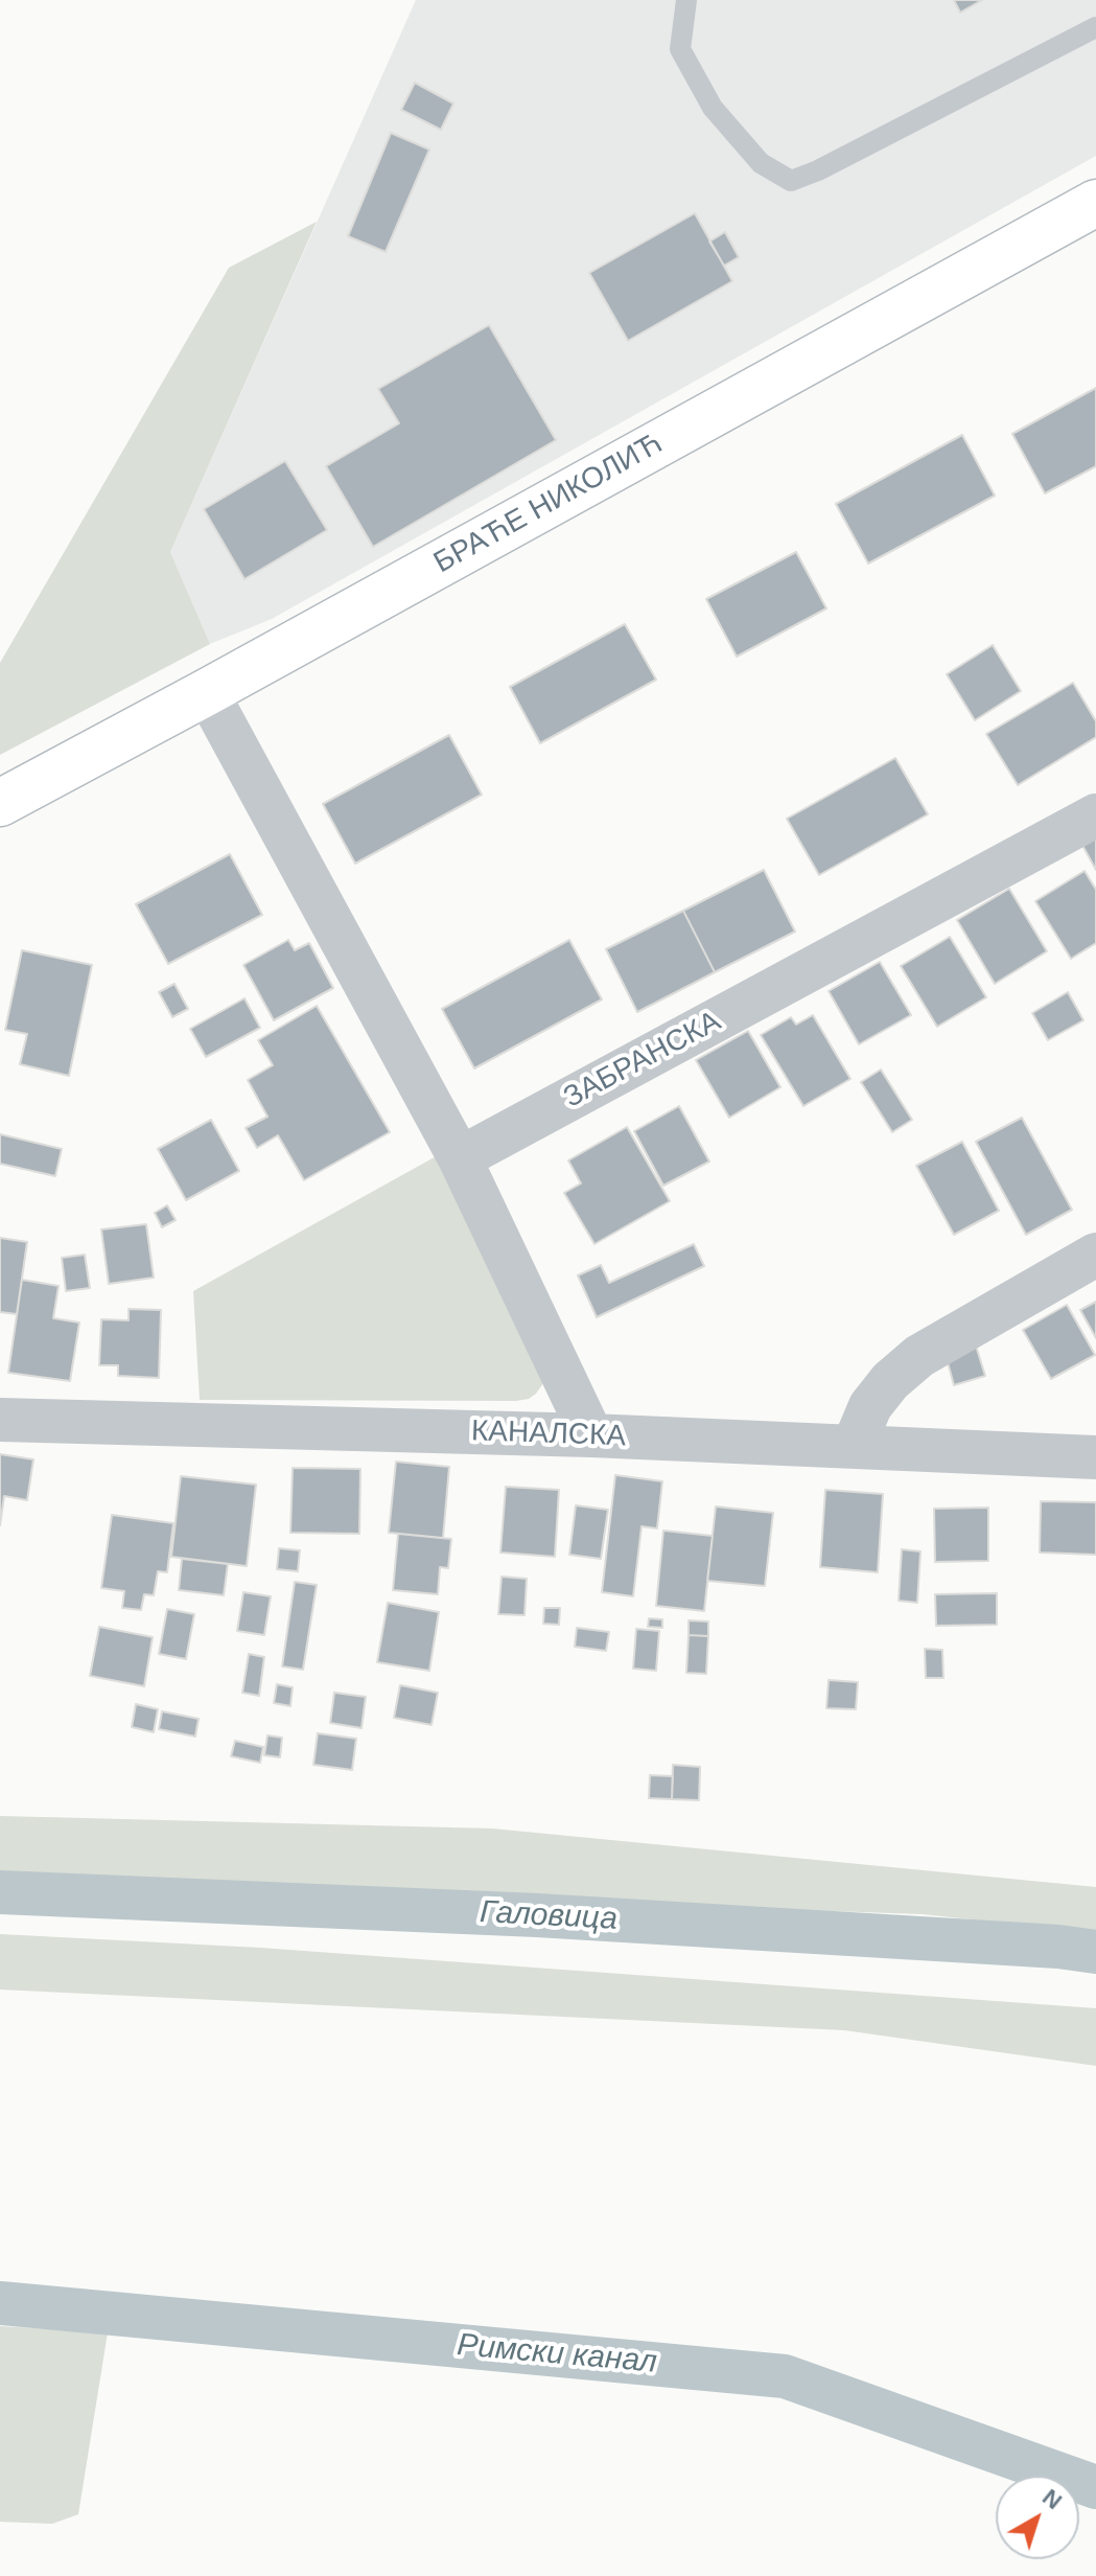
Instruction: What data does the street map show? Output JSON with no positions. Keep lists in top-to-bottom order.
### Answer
{
  "streets": {
    "main road": ["БРАЋЕ НИКОЛИЋ"],
    "street": ["ЗАБРАНСКА", "КАНАЛСКА"]
  },
  "water": ["Галовица", "Римски канал"],
  "north": "top right"
}
